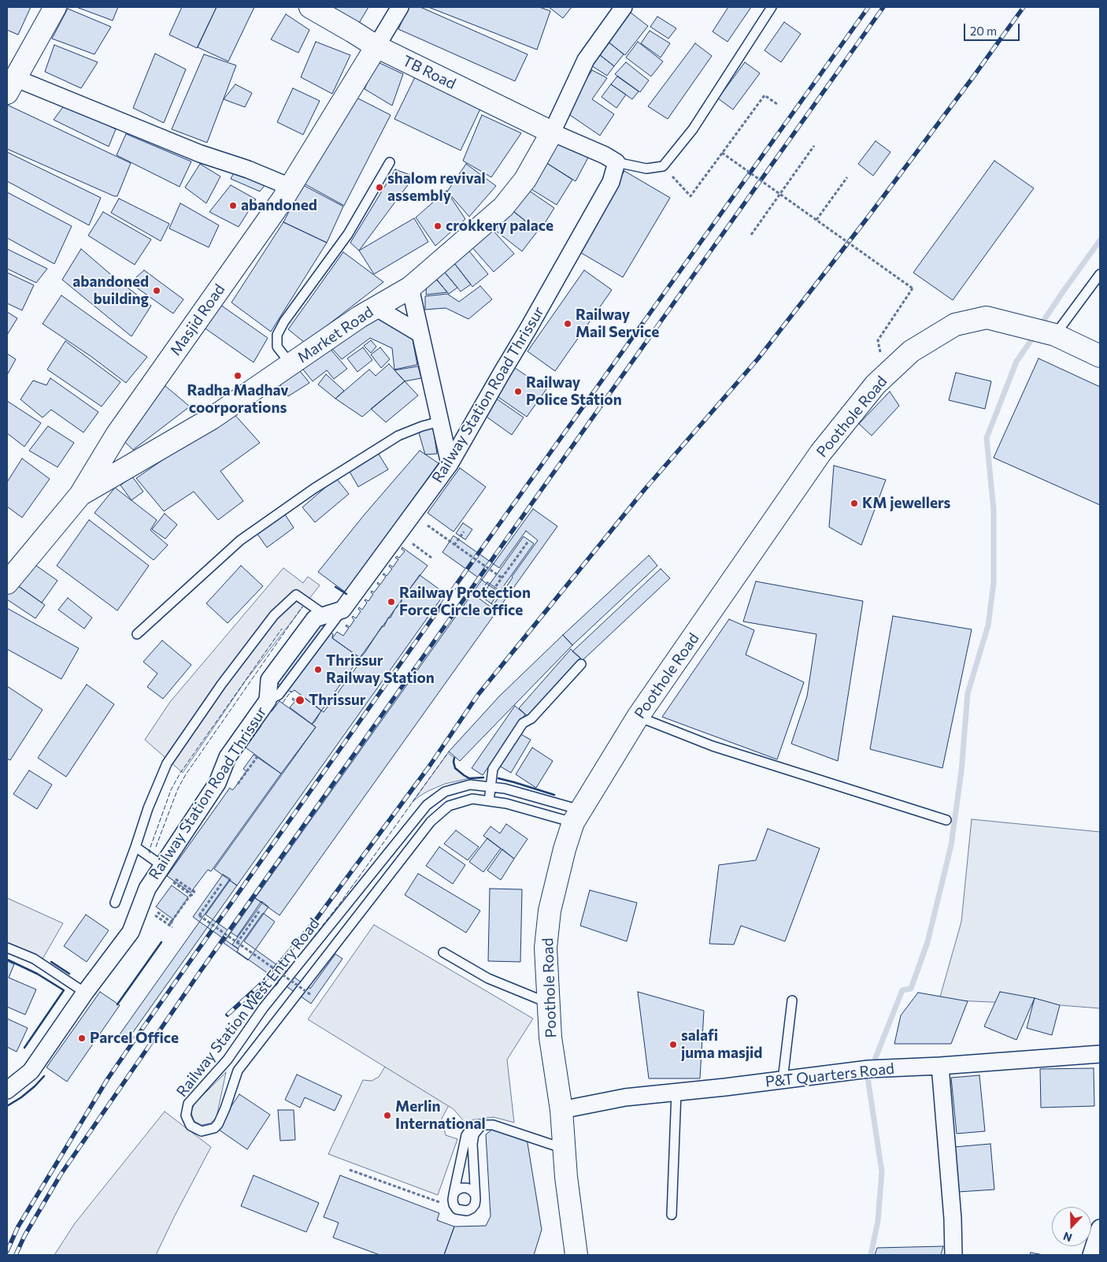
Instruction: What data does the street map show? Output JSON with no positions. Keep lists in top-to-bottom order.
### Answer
{
  "streets": {
    "street": [
      "TB Road",
      "Masjid Road",
      "Market Road",
      "Railway Station Road Thrissur",
      "Poothole Road",
      "P&T Quarters Road"
    ],
    "lane": ["Railway Station West Entry Road"]
  },
  "crossings": [
    ["TB Road", "Masjid Road"],
    ["TB Road", "Market Road"],
    ["Masjid Road", "Market Road"],
    ["Poothole Road", "Railway Station West Entry Road"],
    ["Poothole Road", "P&T Quarters Road"]
  ],
  "places": [
    "shalom revival assembly",
    "abandoned",
    "crokkery palace",
    "abandoned building",
    "Railway Mail Service",
    "Radha Madhav coorporations",
    "Railway Police Station",
    "KM jewellers",
    "Railway Protection Force Circle office",
    "Thrissur Railway Station",
    "Thrissur",
    "Parcel Office",
    "salafi juma masjid",
    "Merlin International"
  ],
  "scale_bar": "20 m",
  "north": "bottom"
}
